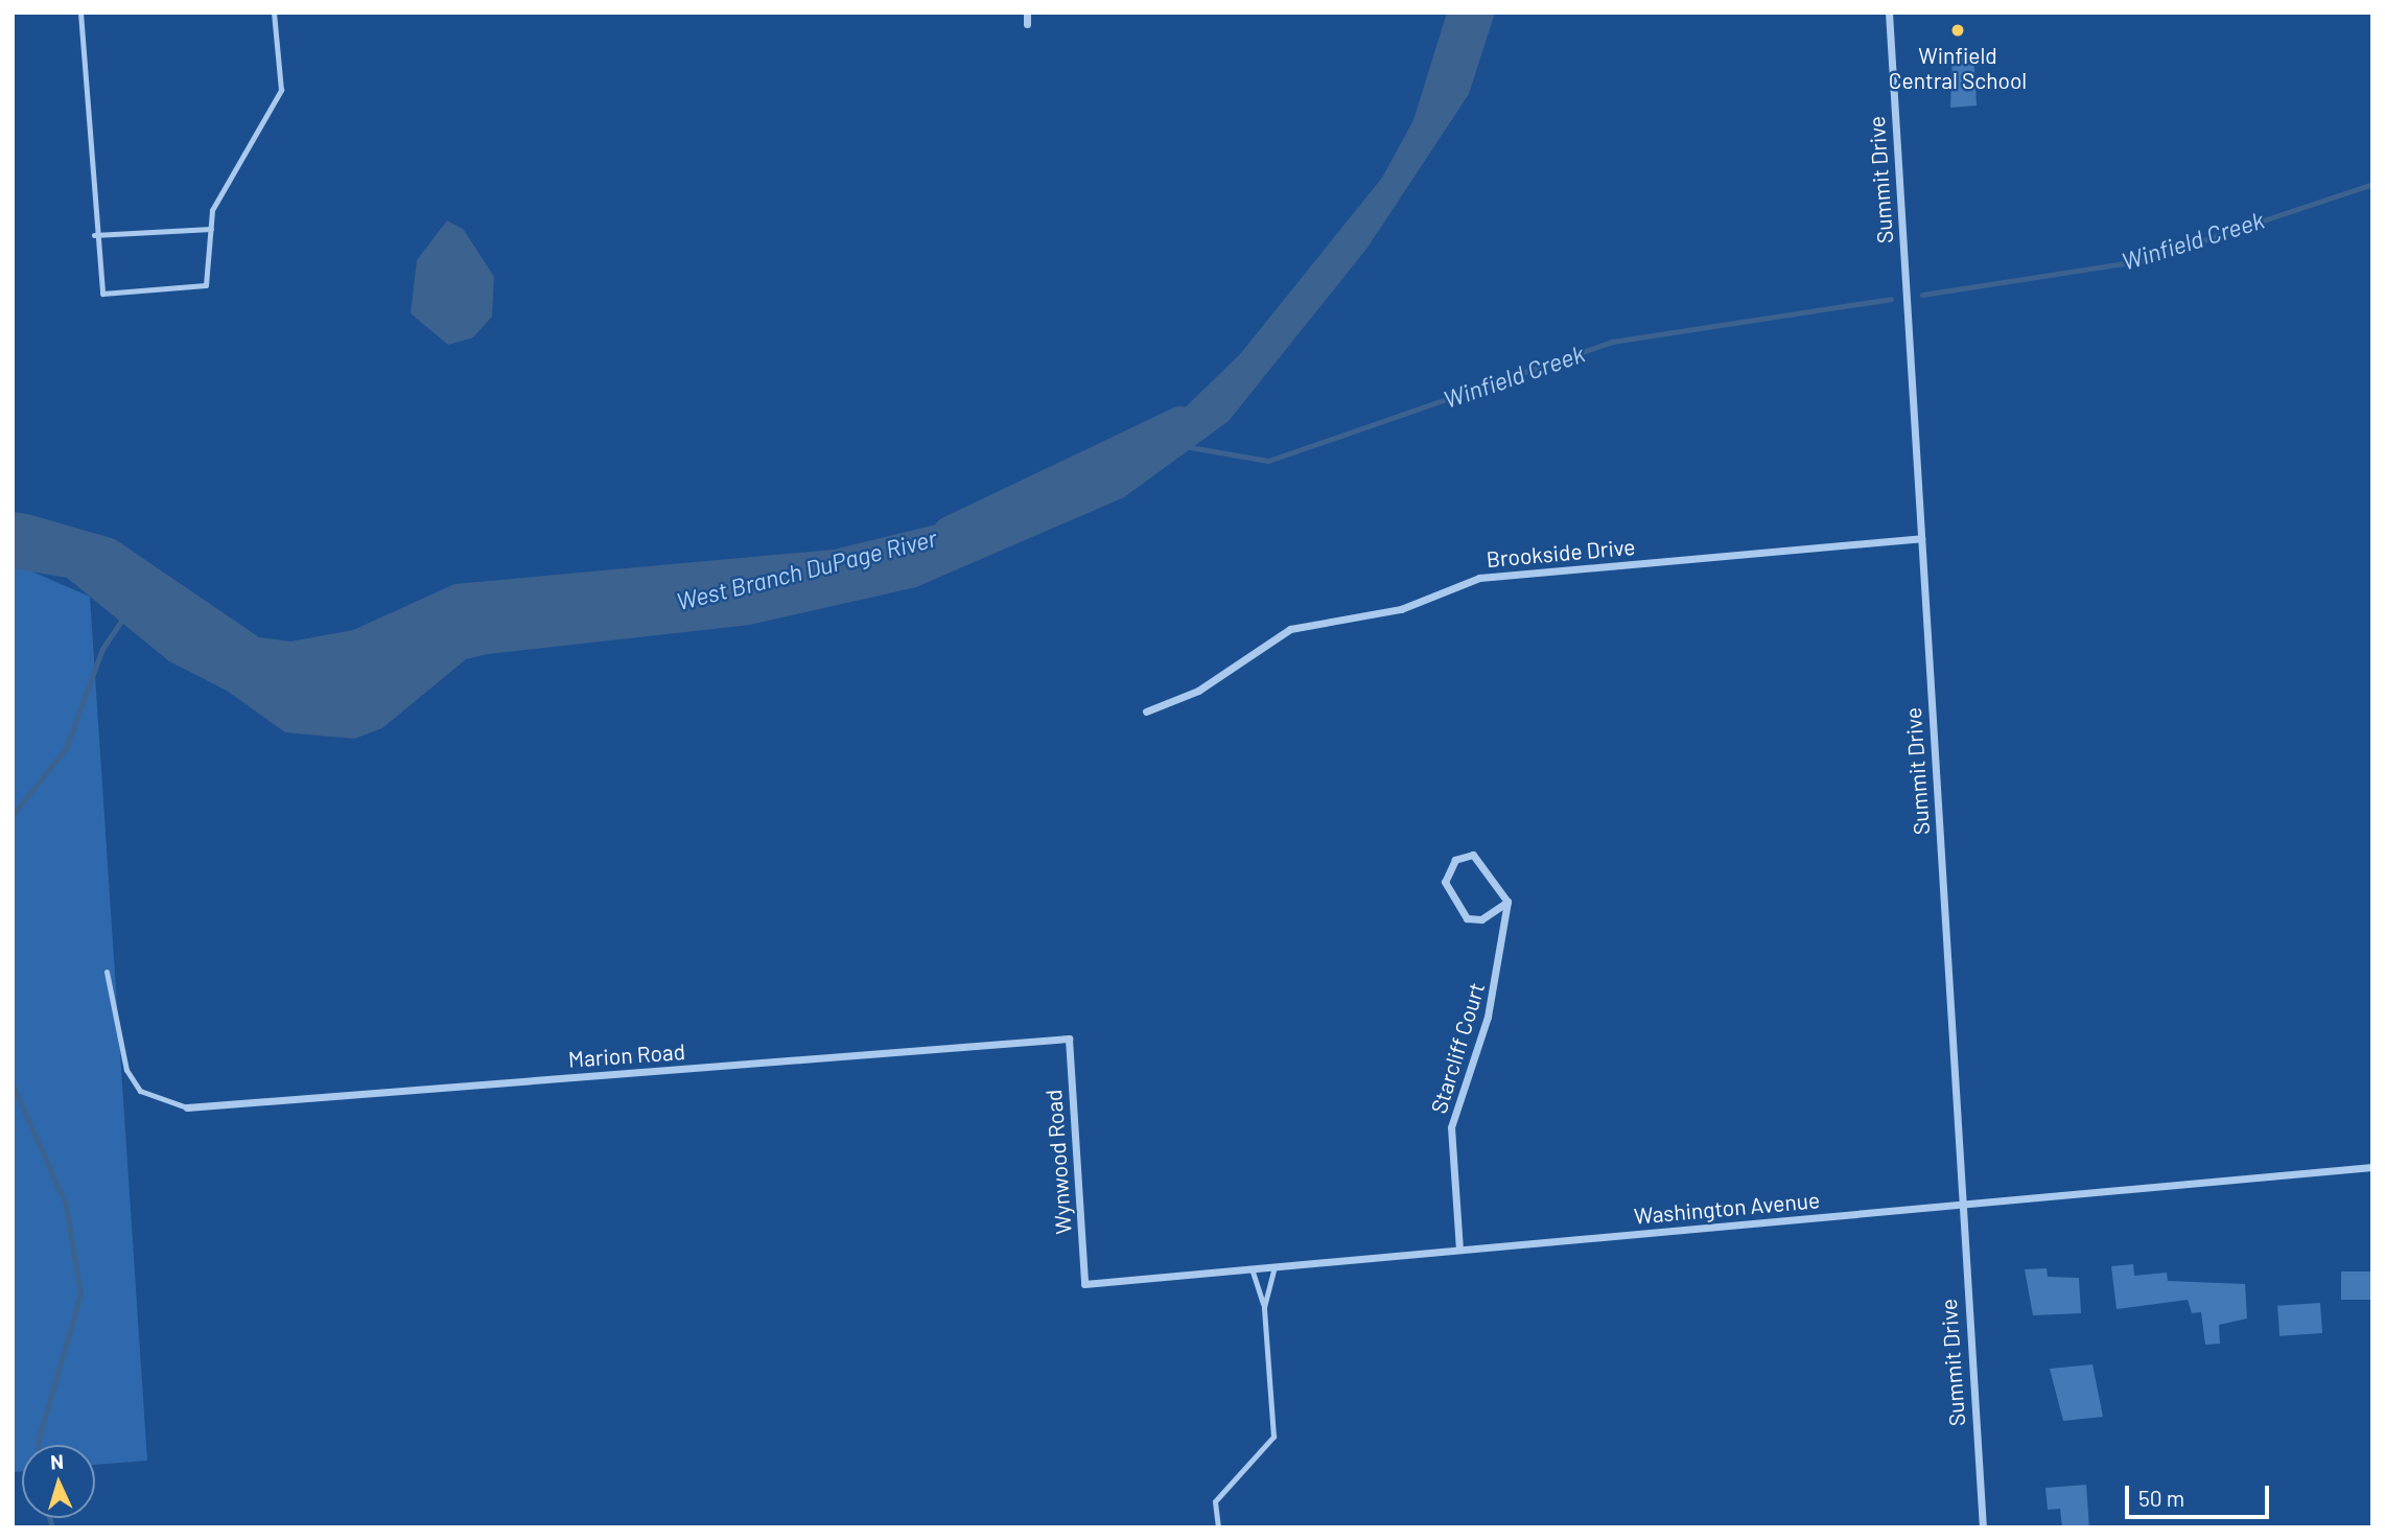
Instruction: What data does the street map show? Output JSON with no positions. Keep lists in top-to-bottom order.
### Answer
{
  "streets": {
    "street": [
      "Summit Drive",
      "Brookside Drive",
      "Starcliff Court",
      "Marion Road",
      "Wynwood Road",
      "Washington Avenue"
    ]
  },
  "crossings": [
    ["Summit Drive", "Brookside Drive"],
    ["Summit Drive", "Washington Avenue"],
    ["Starcliff Court", "Washington Avenue"],
    ["Marion Road", "Wynwood Road"],
    ["Wynwood Road", "Washington Avenue"]
  ],
  "water": ["Winfield Creek", "West Branch DuPage River"],
  "places": ["Winfield Central School"],
  "scale_bar": "50 m",
  "north": "top"
}
